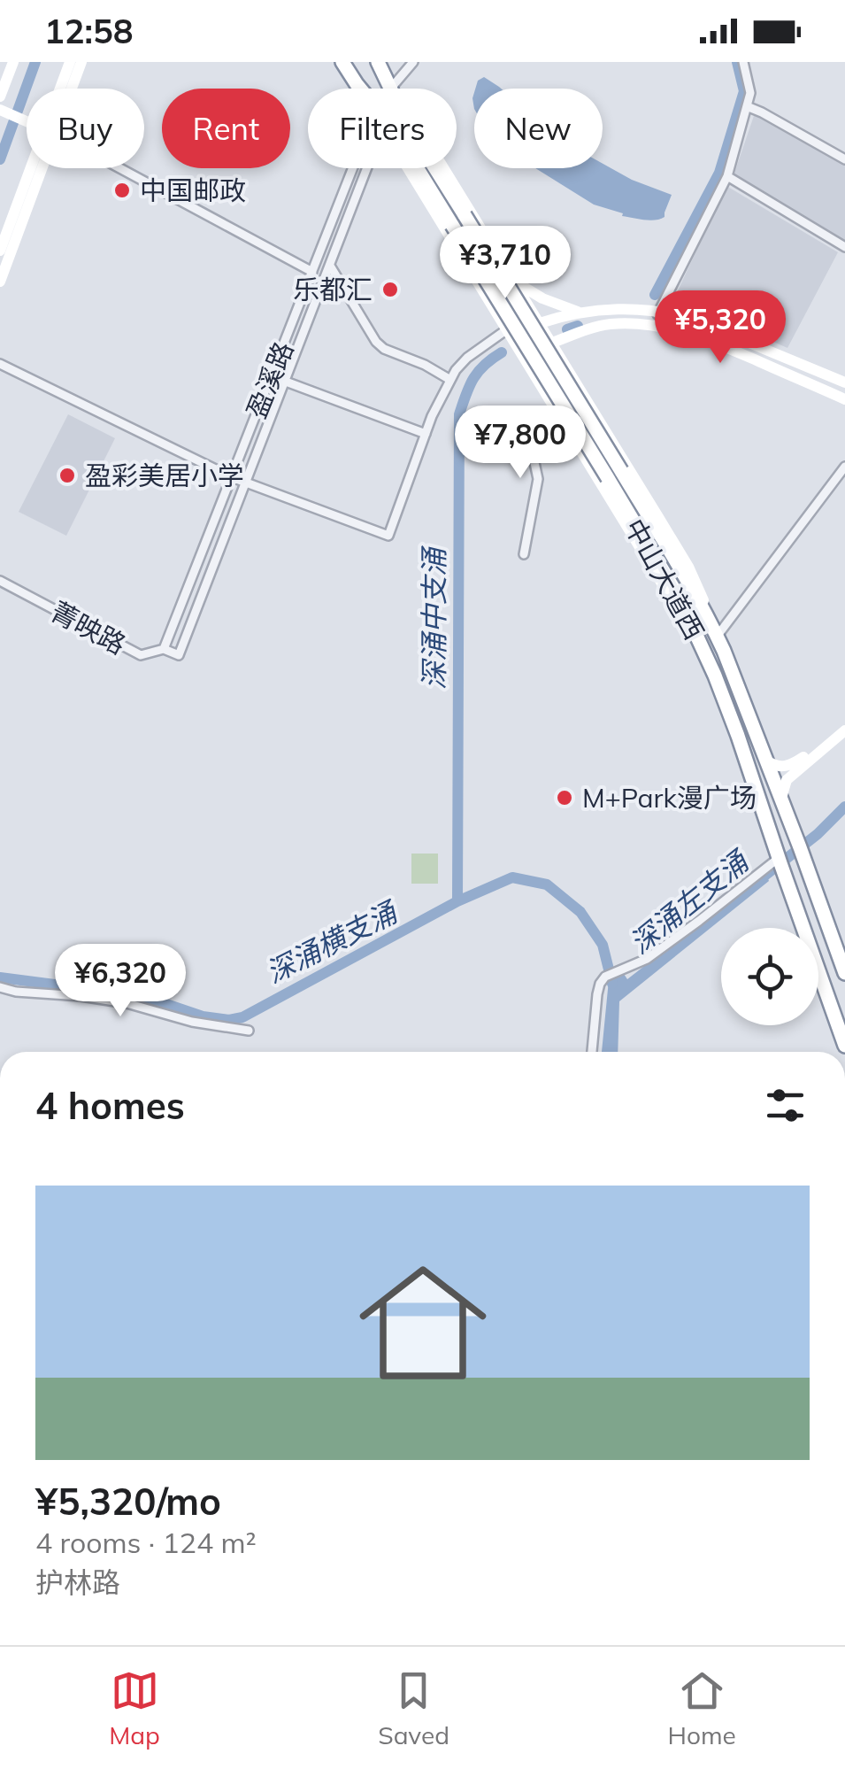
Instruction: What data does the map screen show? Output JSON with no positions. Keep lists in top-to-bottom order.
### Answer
{
  "streets": {
    "highway": ["中山大道西"],
    "street": ["盈溪路", "菁映路"]
  },
  "crossings": [
    ["盈溪路", "菁映路"]
  ],
  "water": ["深涌中支涌", "深涌左支涌", "深涌横支涌"],
  "places": [
    "中国邮政",
    "乐都汇",
    "盈彩美居小学",
    "M+Park漫广场"
  ],
  "page": {
    "status": "12:58",
    "chip": [
      "Buy",
      "Rent",
      "Filters",
      "New"
    ],
    "price": [
      "¥3,710",
      "¥5,320",
      "¥7,800",
      "¥6,320"
    ],
    "heading": "4 homes",
    "list": [
      {
        "name": "¥5,320/mo",
        "note": "4 rooms · 124 m² · 护林路"
      }
    ],
    "tabs": ["Map", "Saved", "Home"]
  }
}
